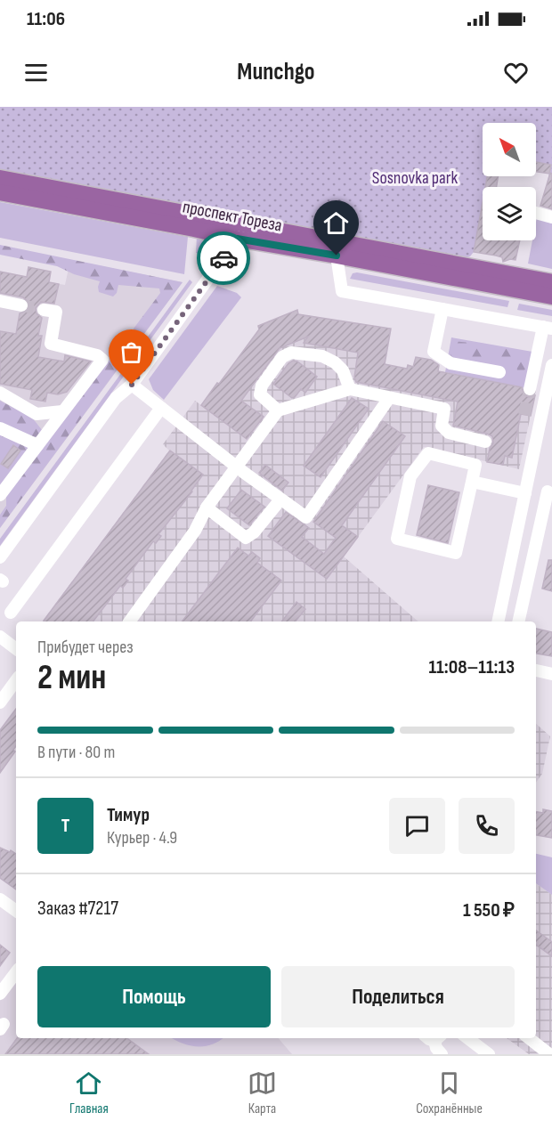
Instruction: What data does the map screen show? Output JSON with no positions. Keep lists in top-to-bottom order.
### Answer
{
  "streets": {
    "main road": ["проспект Тореза"]
  },
  "parks": ["Sosnovka park"],
  "north": "top left",
  "page": {
    "status": "11:06",
    "header": "Munchgo",
    "heading": ["2 мин", "Прибудет через", "11:08–11:13"],
    "panel": [
      "Тимур",
      "Курьер · 4.9",
      "Заказ #7217",
      "1 550 ₽"
    ],
    "bar": "В пути · 80 m",
    "round": "Т",
    "buttons": ["Помощь", "Поделиться"],
    "tabs": ["Главная", "Карта", "Сохранённые"]
  }
}
